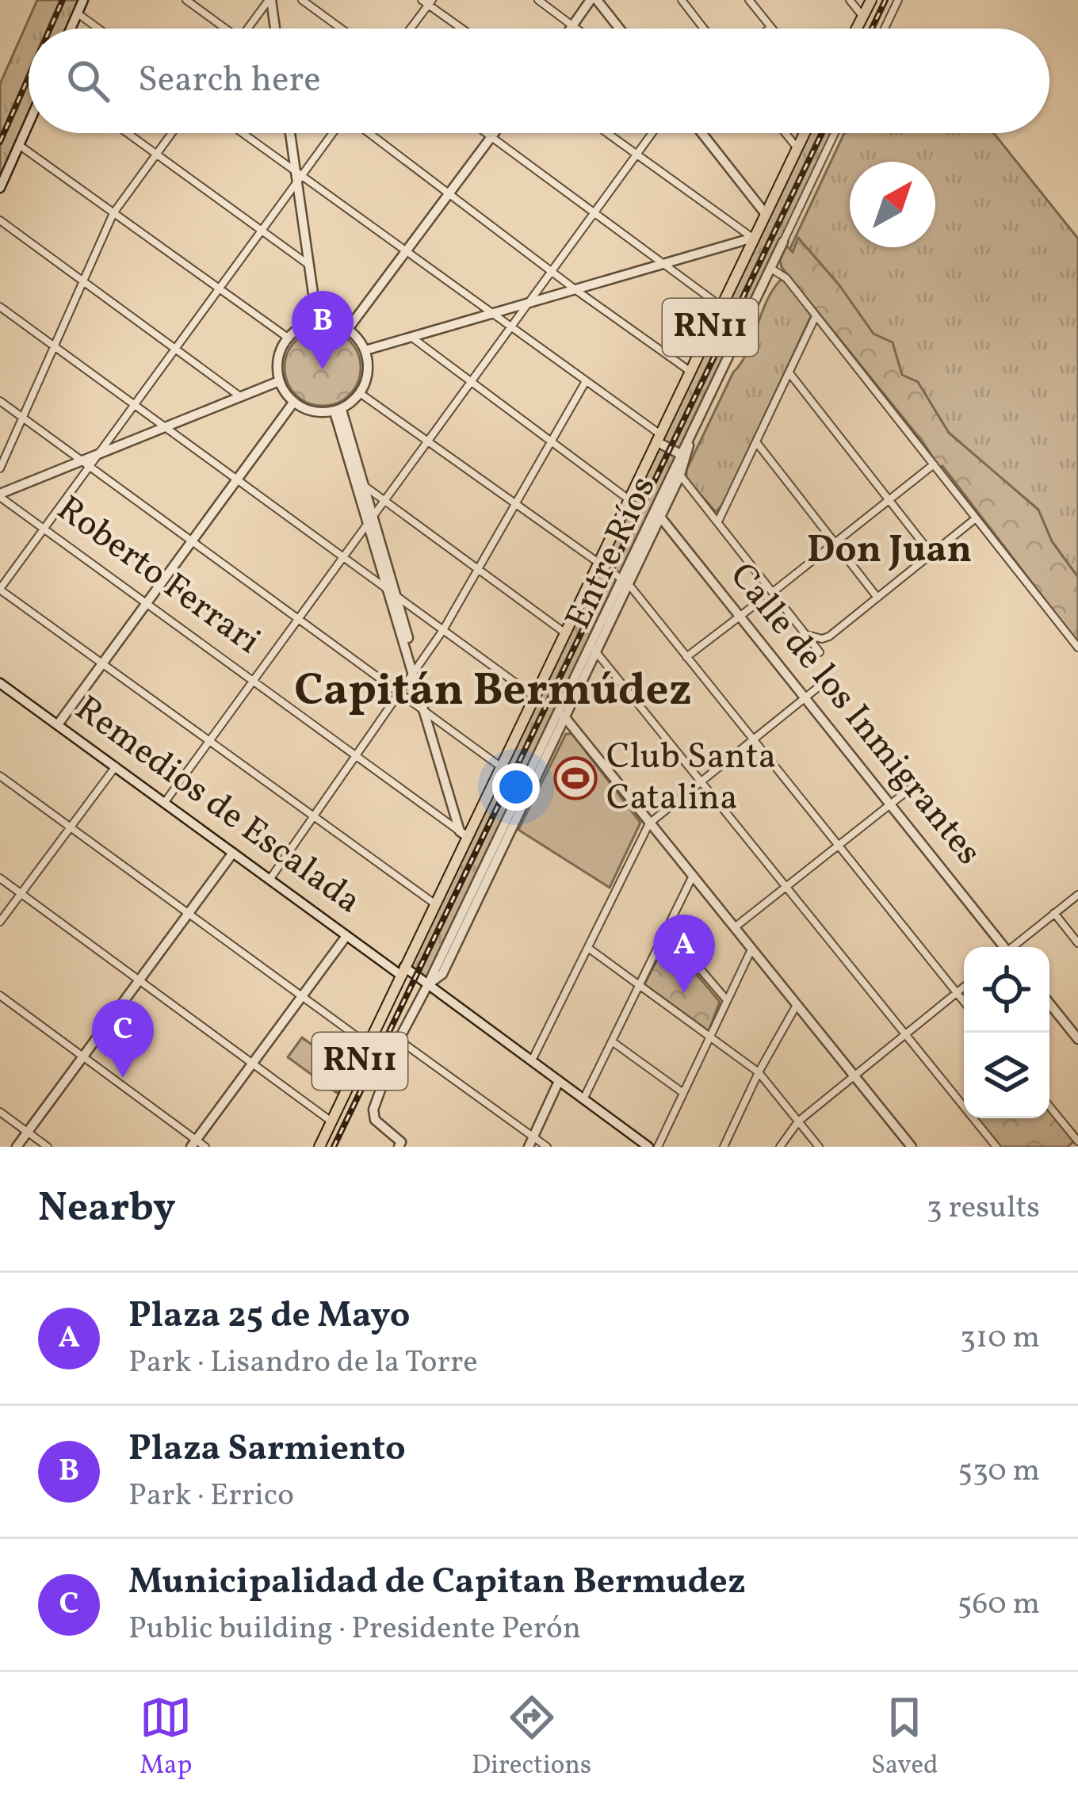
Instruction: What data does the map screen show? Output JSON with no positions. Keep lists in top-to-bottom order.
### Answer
{
  "streets": {
    "main road": ["RN11"],
    "street": [
      "Entre Ríos",
      "Roberto Ferrari",
      "Calle de los Inmigrantes",
      "Remedios de Escalada"
    ]
  },
  "crossings": [
    ["RN11", "Roberto Ferrari"],
    ["RN11", "Remedios de Escalada"],
    ["Entre Ríos", "Calle de los Inmigrantes"],
    ["Entre Ríos", "Remedios de Escalada"]
  ],
  "districts": ["Don Juan", "Capitán Bermúdez"],
  "places": {
    "sports": ["Club Santa Catalina"]
  },
  "north": "top right",
  "page": {
    "search": "Search here",
    "pins": ["B", "A", "C"],
    "heading": ["Nearby", "3 results"],
    "list": [
      {
        "mark": "A",
        "name": "Plaza 25 de Mayo",
        "note": "Park · Lisandro de la Torre",
        "value": "310 m"
      },
      {
        "mark": "B",
        "name": "Plaza Sarmiento",
        "note": "Park · Errico",
        "value": "530 m"
      },
      {
        "mark": "C",
        "name": "Municipalidad de Capitan Bermudez",
        "note": "Public building · Presidente Perón",
        "value": "560 m"
      }
    ],
    "nav": ["Map", "Directions", "Saved"]
  }
}
